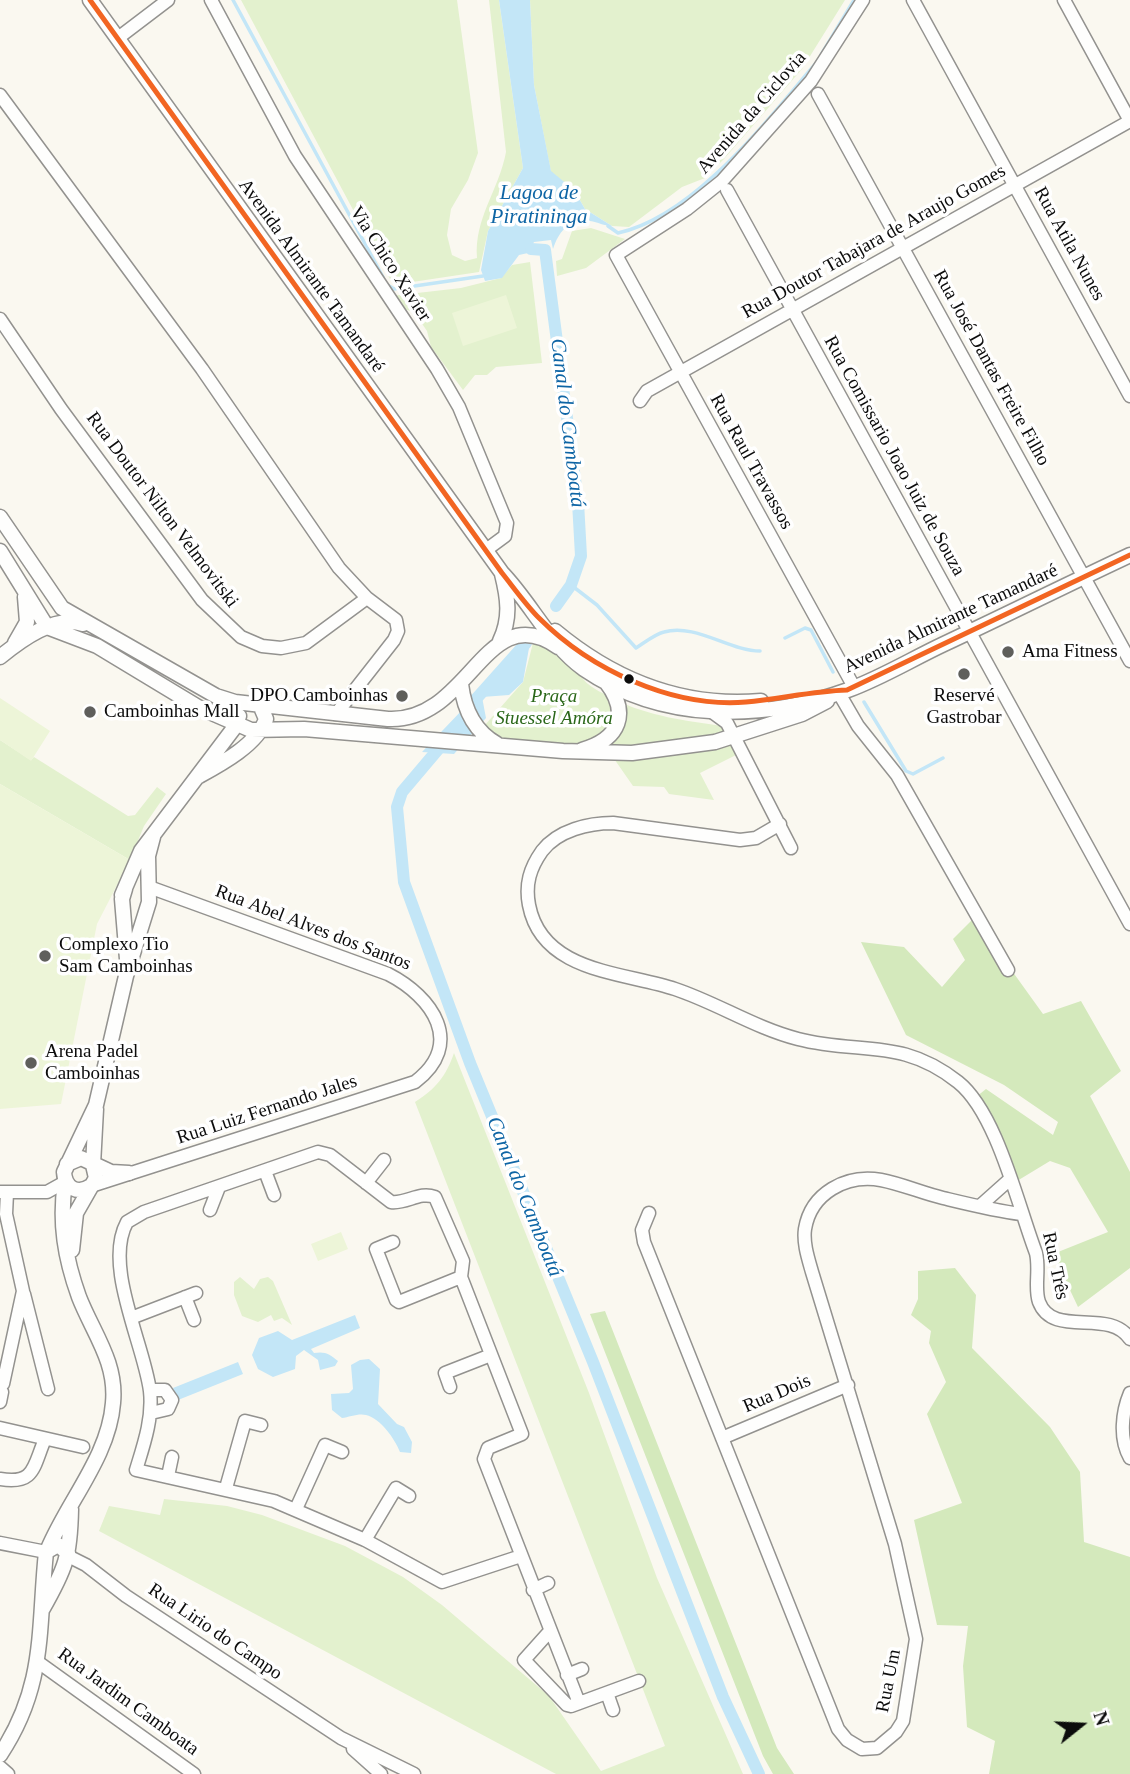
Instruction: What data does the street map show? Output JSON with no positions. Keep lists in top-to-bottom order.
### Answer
{
  "streets": {
    "street": [
      "Avenida da Ciclovia",
      "Rua Doutor Tabajara de Araujo Gomes",
      "Rua Atila Nunes",
      "Via Chico Xavier",
      "Avenida Almirante Tamandaré",
      "Rua José Dantas Freire Filho",
      "Rua Comissario Joao Juiz de Souza",
      "Rua Raul Travassos",
      "Rua Doutor Nilton Velmovitski",
      "Rua Abel Alves dos Santos",
      "Rua Luiz Fernando Jales",
      "Rua Três",
      "Rua Dois",
      "Rua Lirio do Campo",
      "Rua Um",
      "Rua Jardim Camboata"
    ]
  },
  "crossings": [
    ["Avenida da Ciclovia", "Rua Raul Travassos"],
    ["Rua Doutor Tabajara de Araujo Gomes", "Rua Atila Nunes"],
    ["Rua Doutor Tabajara de Araujo Gomes", "Rua José Dantas Freire Filho"],
    ["Rua Doutor Tabajara de Araujo Gomes", "Rua Comissario Joao Juiz de Souza"],
    ["Rua Doutor Tabajara de Araujo Gomes", "Rua Raul Travassos"],
    ["Via Chico Xavier", "Avenida Almirante Tamandaré"],
    ["Avenida Almirante Tamandaré", "Rua José Dantas Freire Filho"],
    ["Avenida Almirante Tamandaré", "Rua Comissario Joao Juiz de Souza"],
    ["Avenida Almirante Tamandaré", "Rua Raul Travassos"],
    ["Rua Abel Alves dos Santos", "Rua Luiz Fernando Jales"],
    ["Rua Dois", "Rua Um"]
  ],
  "water": ["Lagoa de Piratininga", "Canal do Camboatá"],
  "parks": ["Praça Stuessel Amóra"],
  "places": [
    "Ama Fitness",
    "Reservé Gastrobar",
    "DPO Camboinhas",
    "Camboinhas Mall",
    "Complexo Tio Sam Camboinhas",
    "Arena Padel Camboinhas"
  ],
  "north": "right"
}
